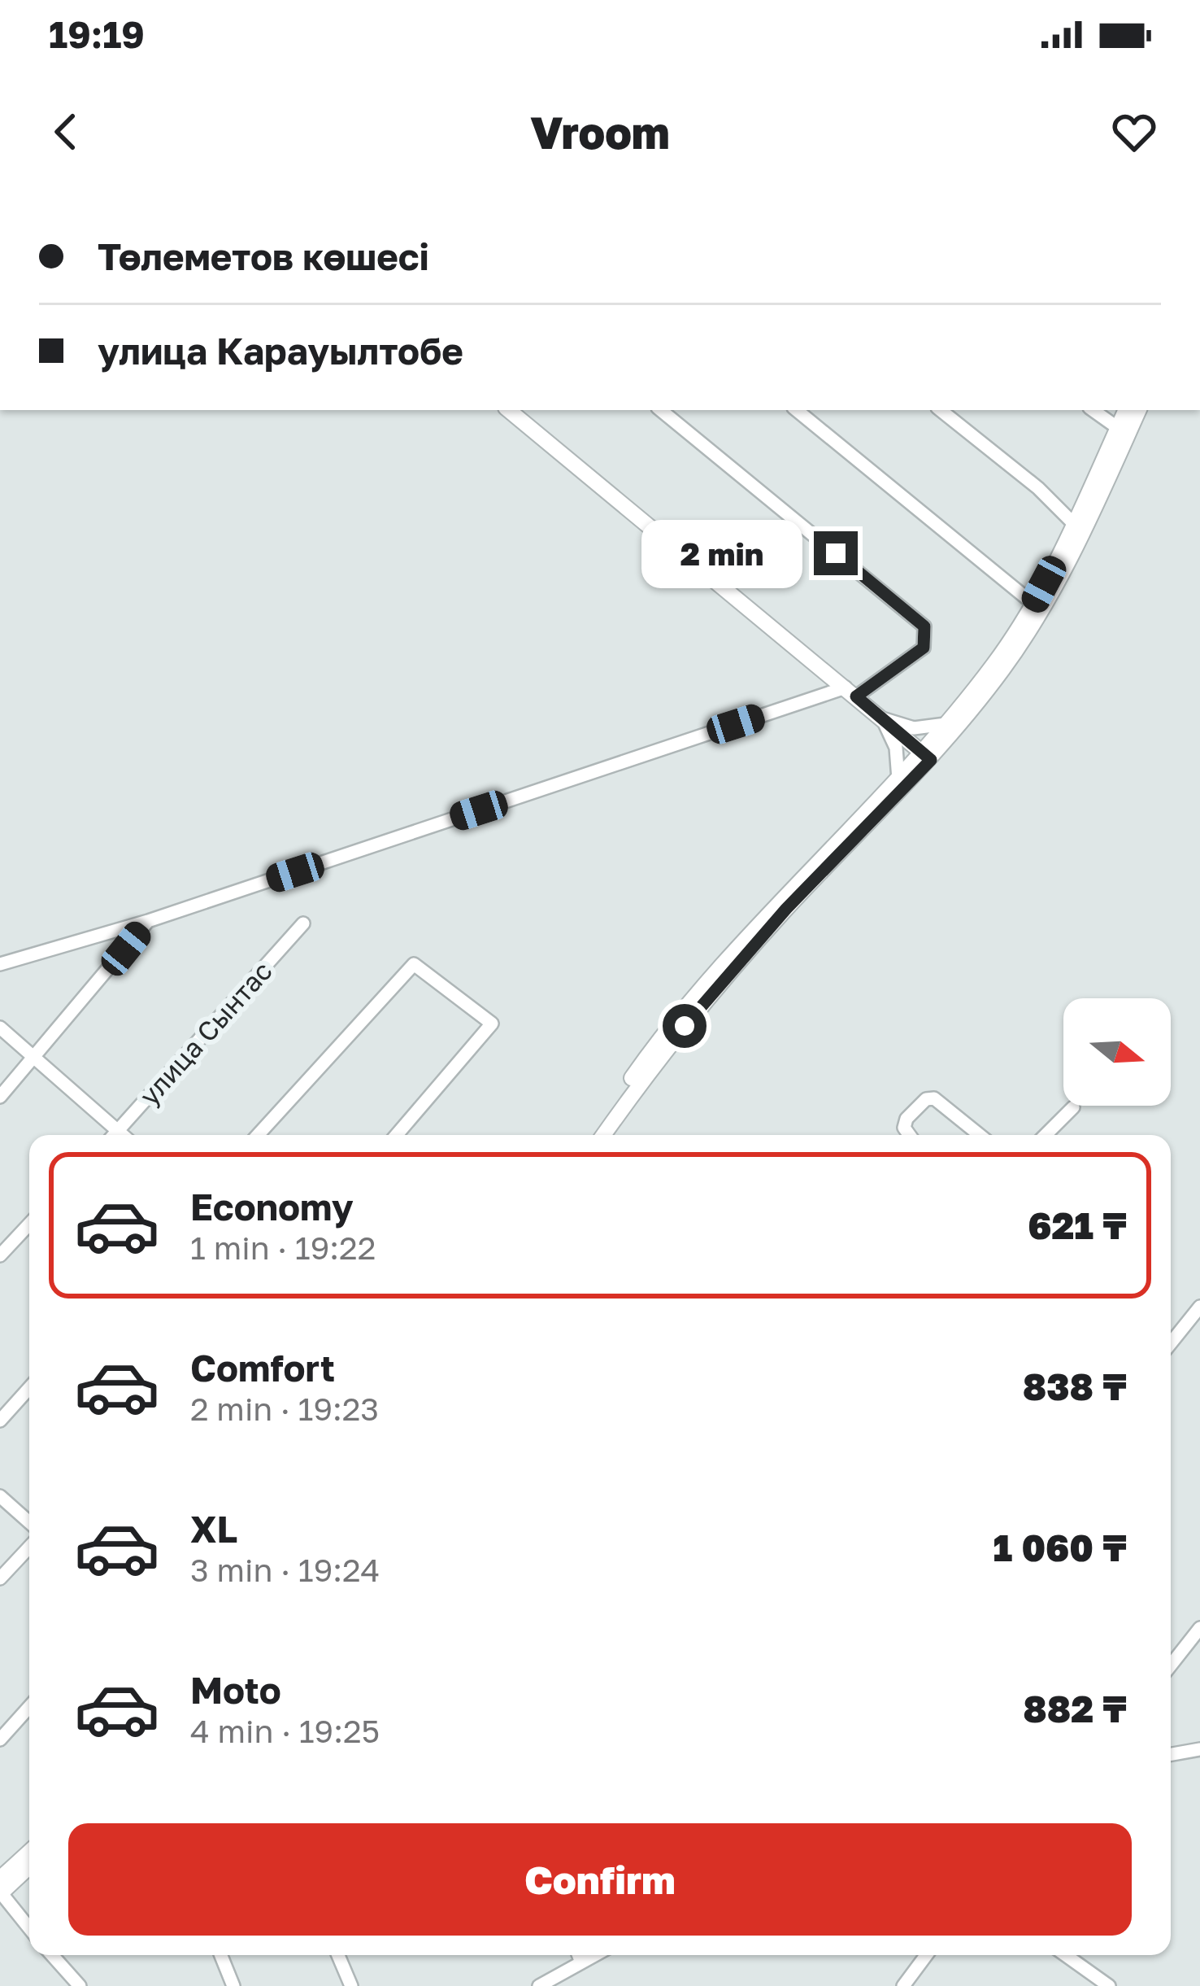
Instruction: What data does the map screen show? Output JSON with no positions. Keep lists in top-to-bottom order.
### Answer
{
  "streets": {
    "street": ["улица Сынтас"]
  },
  "north": "right",
  "page": {
    "status": "19:19",
    "header": "Vroom",
    "banner": ["Төлеметов көшесі", "улица Карауылтобе"],
    "bubble": "2 min",
    "list": [
      {
        "name": "Economy",
        "note": "1 min · 19:22",
        "value": "621 ₸"
      },
      {
        "name": "Comfort",
        "note": "2 min · 19:23",
        "value": "838 ₸"
      },
      {
        "name": "XL",
        "note": "3 min · 19:24",
        "value": "1 060 ₸"
      },
      {
        "name": "Moto",
        "note": "4 min · 19:25",
        "value": "882 ₸"
      }
    ],
    "buttons": "Confirm"
  }
}
